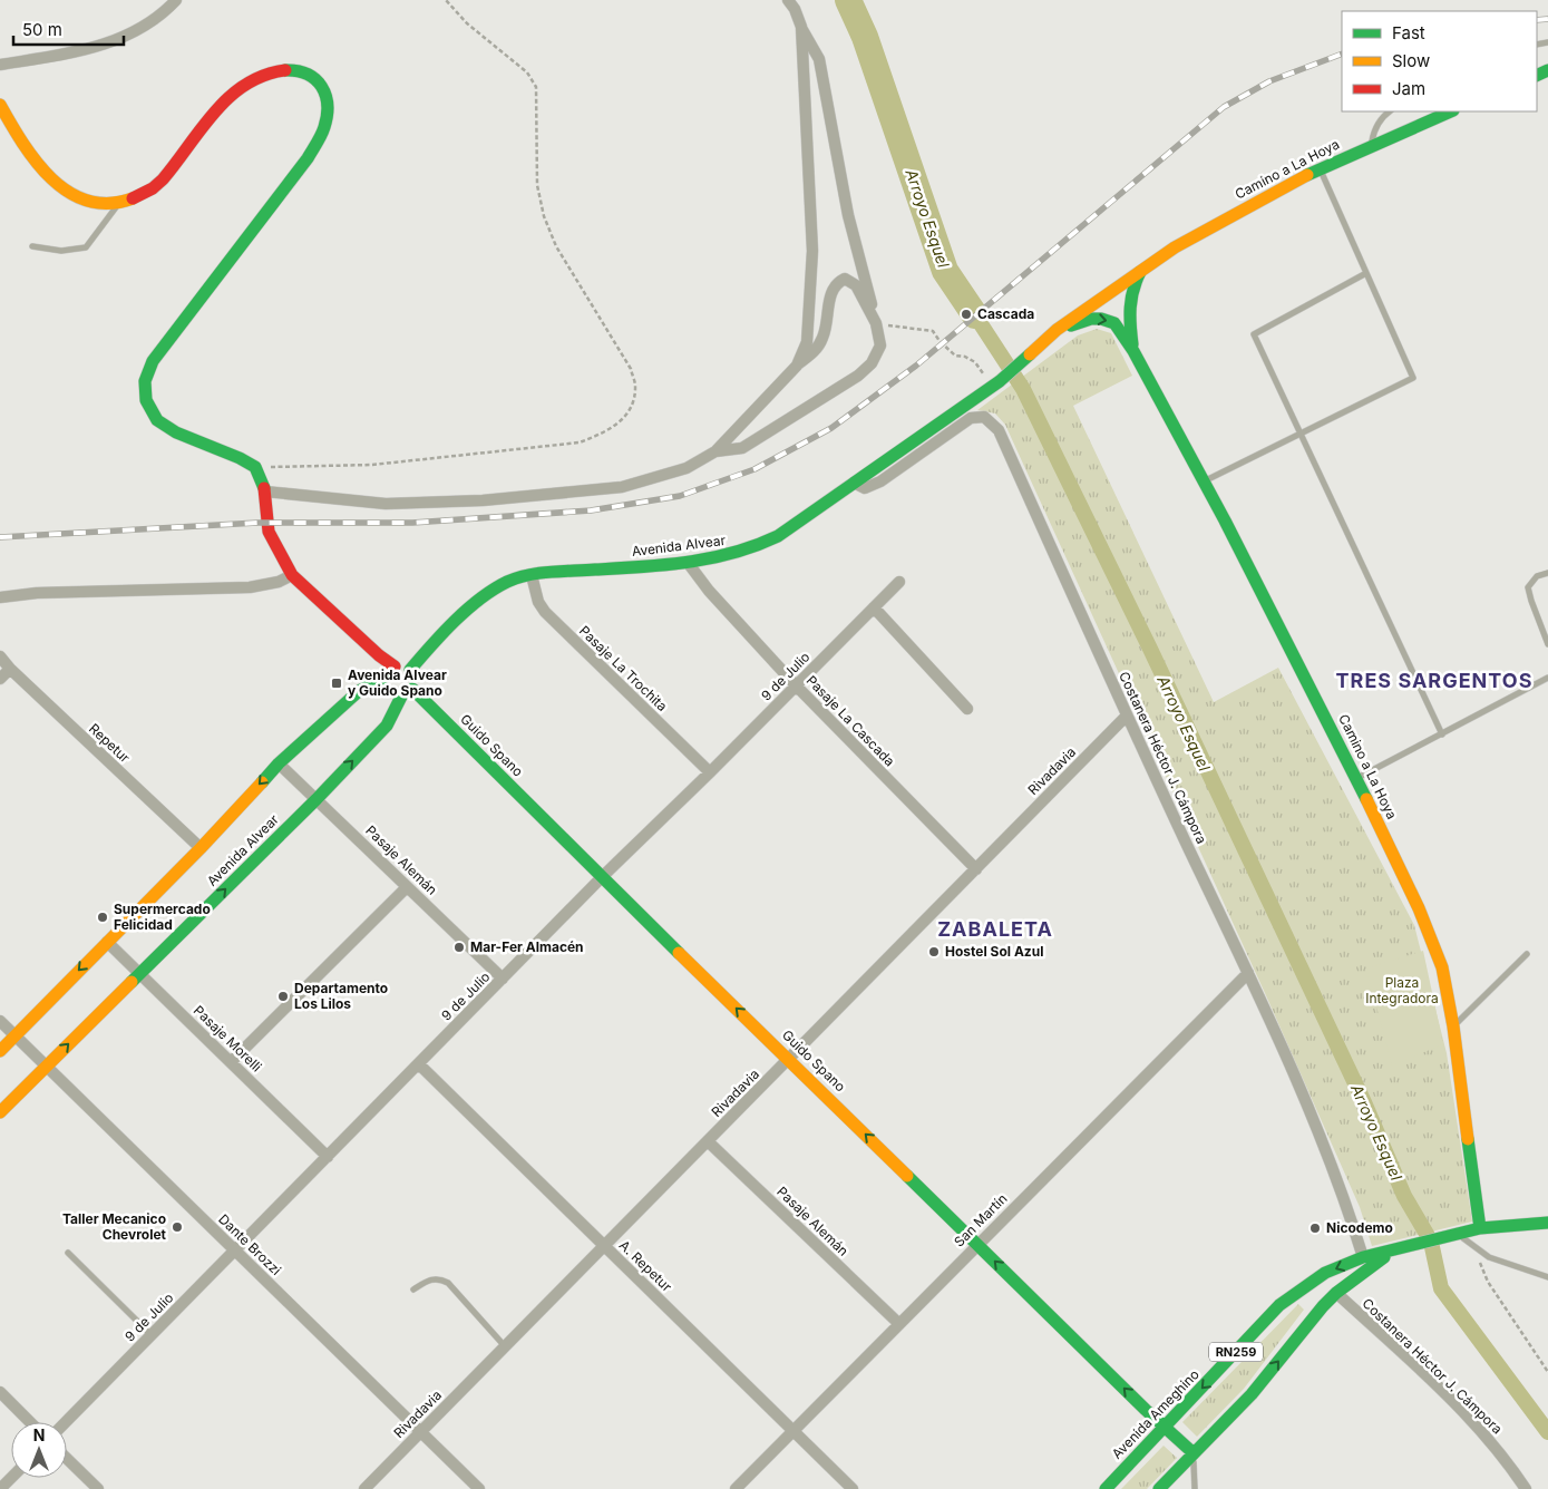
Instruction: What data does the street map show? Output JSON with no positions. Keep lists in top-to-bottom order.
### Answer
{
  "streets": {
    "main road": [
      "Camino a La Hoya",
      "Avenida Alvear",
      "Guido Spano",
      "RN259",
      "Avenida Ameghino"
    ],
    "street": [
      "Pasaje La Trochita",
      "9 de Julio",
      "Pasaje La Cascada",
      "Repetur",
      "Costanera Héctor J. Cámpora",
      "Rivadavia",
      "Pasaje Alemán",
      "Pasaje Morelli",
      "San Martín",
      "Dante Brozzi",
      "A. Repetur"
    ]
  },
  "crossings": [
    ["Camino a La Hoya", "Avenida Alvear"],
    ["Camino a La Hoya", "RN259"],
    ["Avenida Alvear", "Pasaje La Trochita"],
    ["Avenida Alvear", "Pasaje La Cascada"],
    ["Avenida Alvear", "Costanera Héctor J. Cámpora"],
    ["Avenida Alvear", "Pasaje Alemán"],
    ["Avenida Alvear", "Pasaje Morelli"],
    ["Avenida Alvear", "Dante Brozzi"],
    ["Pasaje La Trochita", "9 de Julio"],
    ["9 de Julio", "Pasaje La Cascada"],
    ["9 de Julio", "Guido Spano"],
    ["9 de Julio", "Pasaje Alemán"],
    ["9 de Julio", "Pasaje Morelli"],
    ["9 de Julio", "Dante Brozzi"],
    ["9 de Julio", "A. Repetur"],
    ["Pasaje La Cascada", "Rivadavia"],
    ["Guido Spano", "Rivadavia"],
    ["Guido Spano", "San Martín"],
    ["Guido Spano", "RN259"],
    ["Guido Spano", "Avenida Ameghino"],
    ["Costanera Héctor J. Cámpora", "Rivadavia"],
    ["Costanera Héctor J. Cámpora", "San Martín"],
    ["Costanera Héctor J. Cámpora", "RN259"],
    ["Costanera Héctor J. Cámpora", "Avenida Ameghino"],
    ["Rivadavia", "Pasaje Alemán"],
    ["Rivadavia", "Dante Brozzi"],
    ["Rivadavia", "A. Repetur"],
    ["Pasaje Alemán", "San Martín"],
    ["San Martín", "A. Repetur"],
    ["RN259", "Avenida Ameghino"]
  ],
  "one_way": ["Guido Spano"],
  "districts": ["TRES SARGENTOS", "ZABALETA"],
  "water": ["Arroyo Esquel"],
  "parks": ["Plaza Integradora"],
  "places": {
    "other": [
      "Cascada",
      "Supermercado Felicidad",
      "Mar-Fer Almacén",
      "Hostel Sol Azul",
      "Departamento Los Lilos",
      "Taller Mecanico Chevrolet",
      "Nicodemo"
    ],
    "transit": ["Avenida Alvear y Guido Spano"]
  },
  "legend": ["Fast", "Slow", "Jam"],
  "scale_bar": "50 m",
  "north": "top"
}
